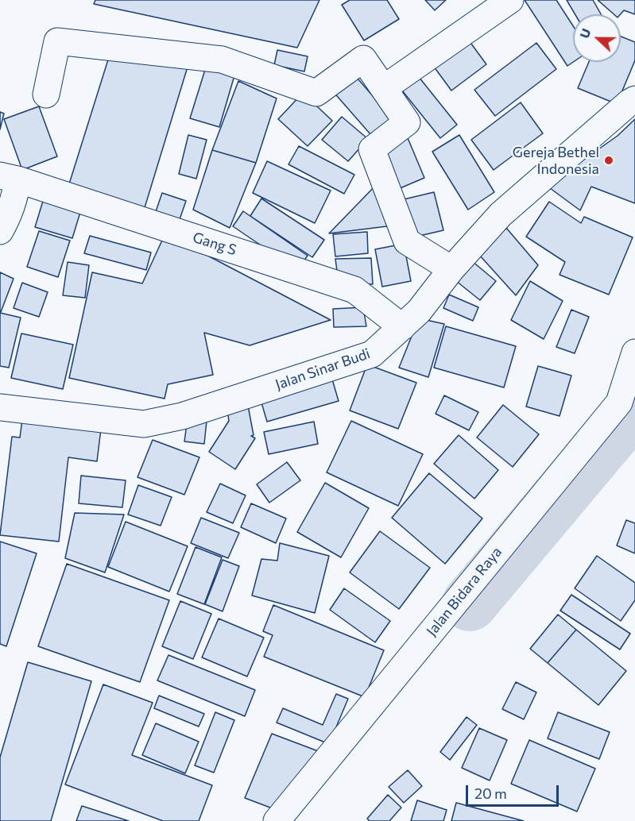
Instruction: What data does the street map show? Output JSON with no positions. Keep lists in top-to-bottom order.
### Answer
{
  "streets": {
    "street": ["Gang S", "Jalan Sinar Budi", "Jalan Bidara Raya"]
  },
  "crossings": [
    ["Gang S", "Jalan Sinar Budi"]
  ],
  "places": ["Gereja Bethel Indonesia"],
  "scale_bar": "20 m",
  "north": "left"
}
